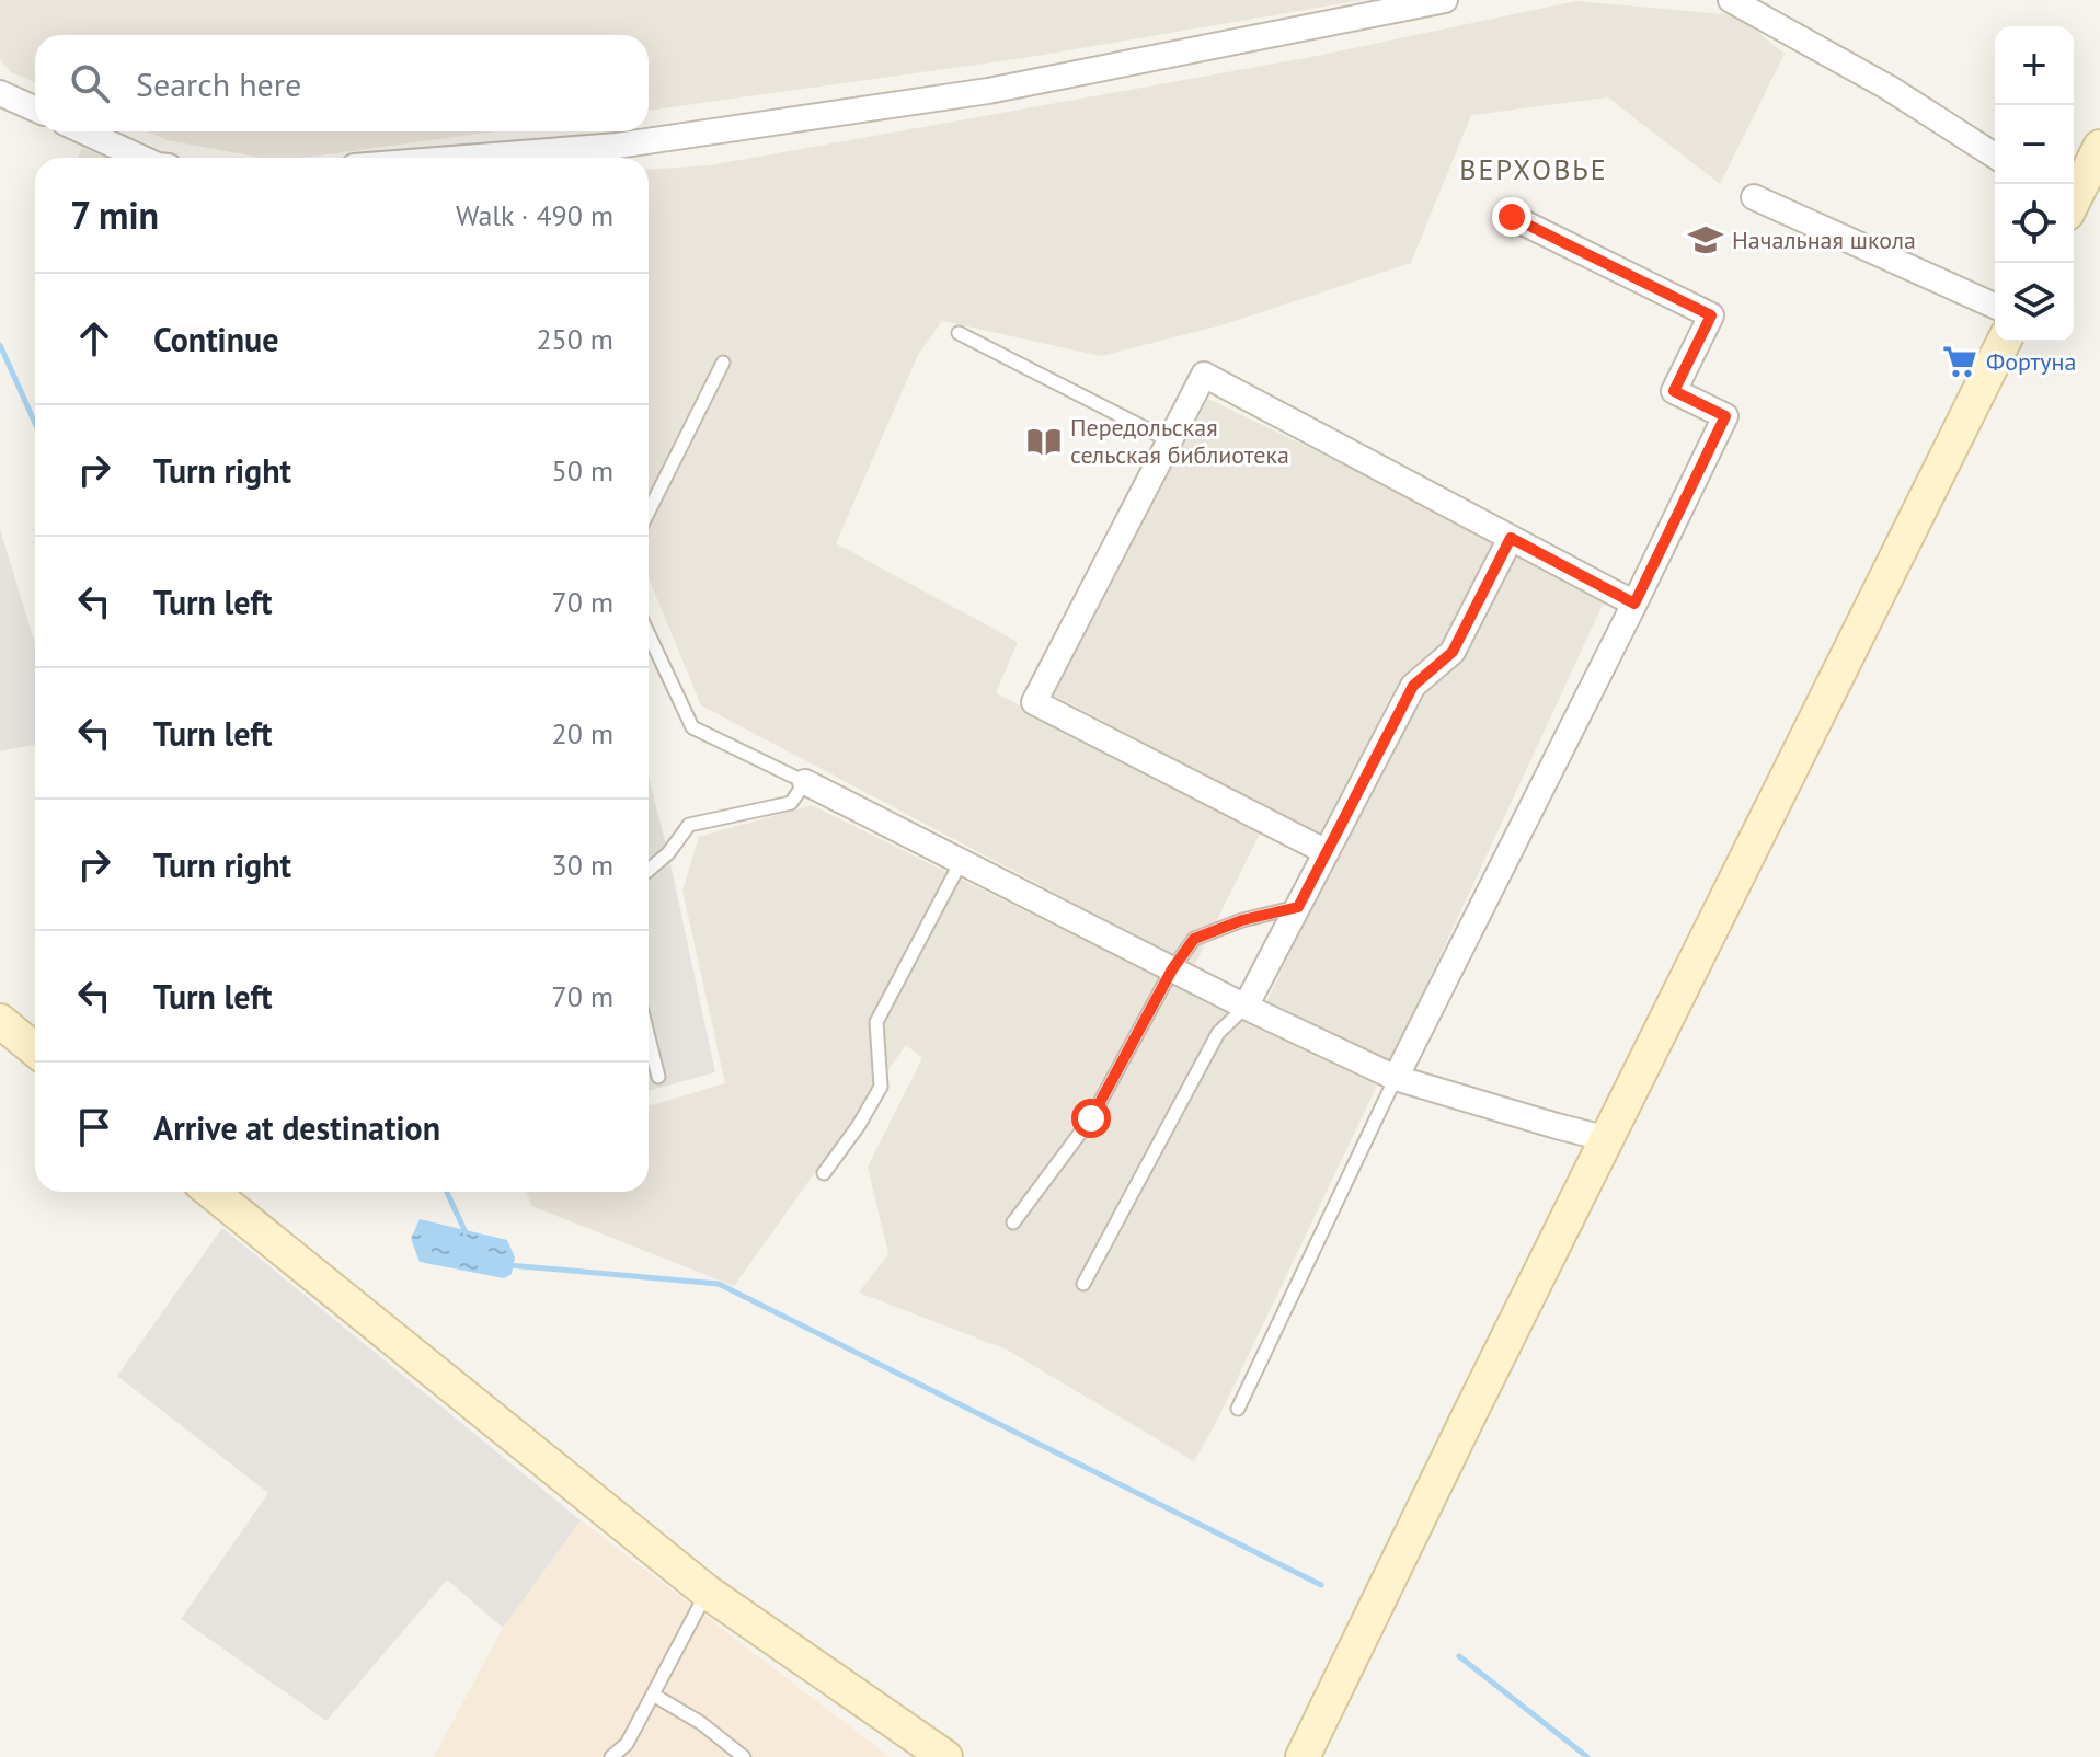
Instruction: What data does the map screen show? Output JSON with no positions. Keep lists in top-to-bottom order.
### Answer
{
  "districts": ["ВЕРХОВЬЕ"],
  "places": {
    "school or university": ["Начальная школа"],
    "supermarket": ["Фортуна"],
    "library": ["Передольская сельская библиотека"]
  },
  "page": {
    "map_buttons": ["+", "−"],
    "search": "Search here",
    "heading": ["7 min", "Walk · 490 m"],
    "list": [
      ["Continue", "250 m"],
      ["Turn right", "50 m"],
      ["Turn left", "70 m"],
      ["Turn left", "20 m"],
      ["Turn right", "30 m"],
      ["Turn left", "70 m"],
      "Arrive at destination"
    ]
  }
}
